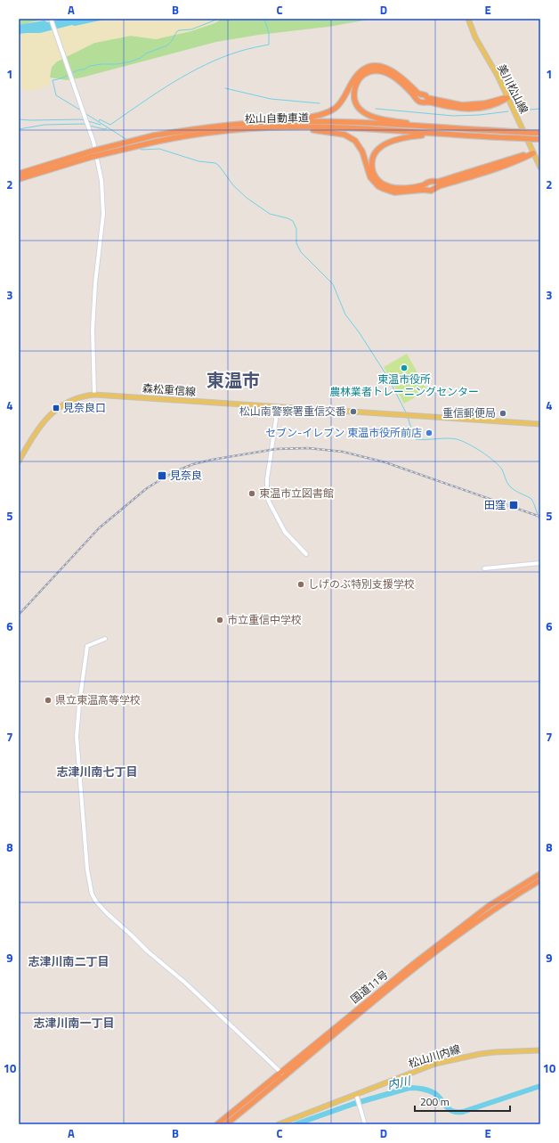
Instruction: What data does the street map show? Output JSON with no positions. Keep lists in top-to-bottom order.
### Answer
{
  "streets": {
    "highway": ["松山自動車道", "国道11号"],
    "main road": ["美川松山線", "森松重信線", "松山川内線"]
  },
  "districts": [
    "東温市",
    "志津川南七丁目",
    "志津川南二丁目",
    "志津川南一丁目"
  ],
  "water": ["内川"],
  "places": {
    "other": [
      "東温市役所 農林業者トレーニングセンター",
      "松山南警察署重信交番",
      "重信郵便局",
      "セブン-イレブン 東温市役所前店",
      "東温市立図書館",
      "しげのぶ特別支援学校",
      "市立重信中学校",
      "県立東温高等学校"
    ],
    "transit": ["見奈良口", "見奈良", "田窪"]
  },
  "scale_bar": "200 m",
  "grid": {
    "columns": [
      "A",
      "B",
      "C",
      "D",
      "E"
    ],
    "rows": [
      "1",
      "2",
      "3",
      "4",
      "5",
      "6",
      "7",
      "8",
      "9",
      "10"
    ]
  }
}
